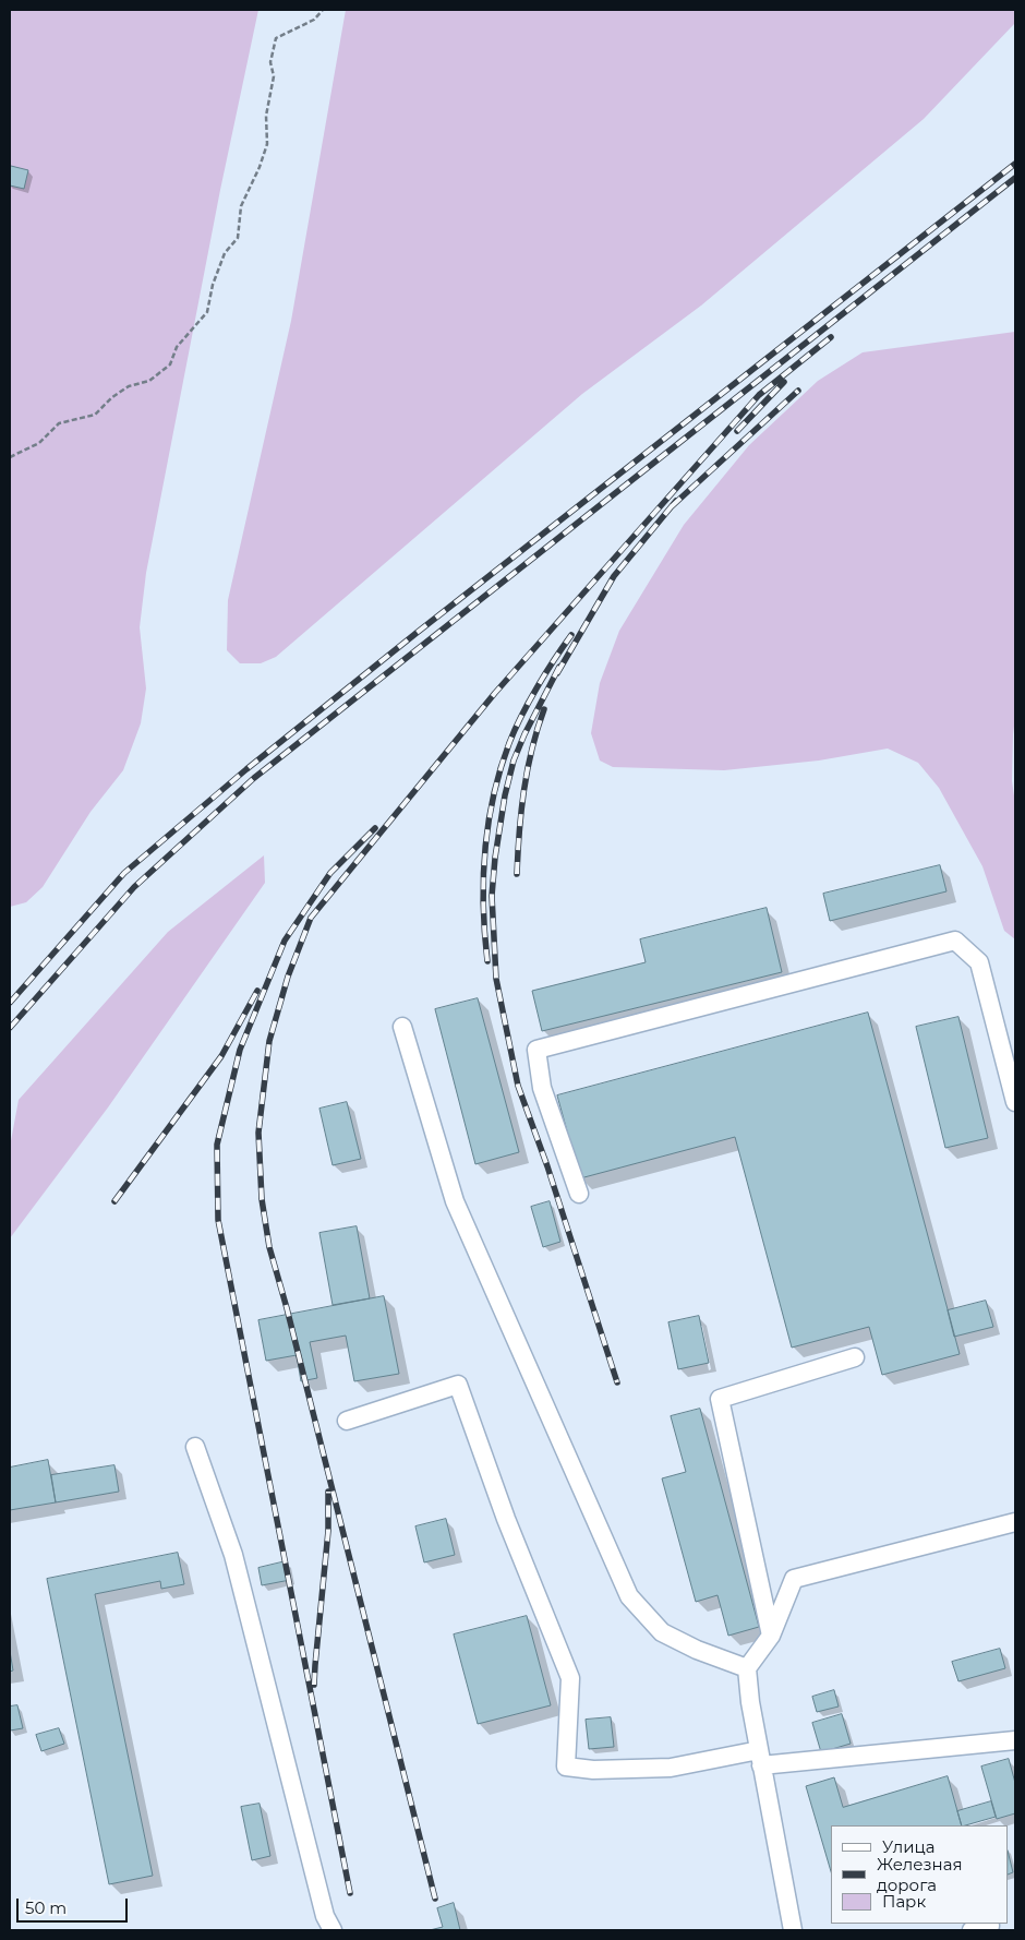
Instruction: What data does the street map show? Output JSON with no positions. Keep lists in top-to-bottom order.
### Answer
{
  "legend": ["Улица", "Железная дорога", "Парк"],
  "scale_bar": "50 m"
}
